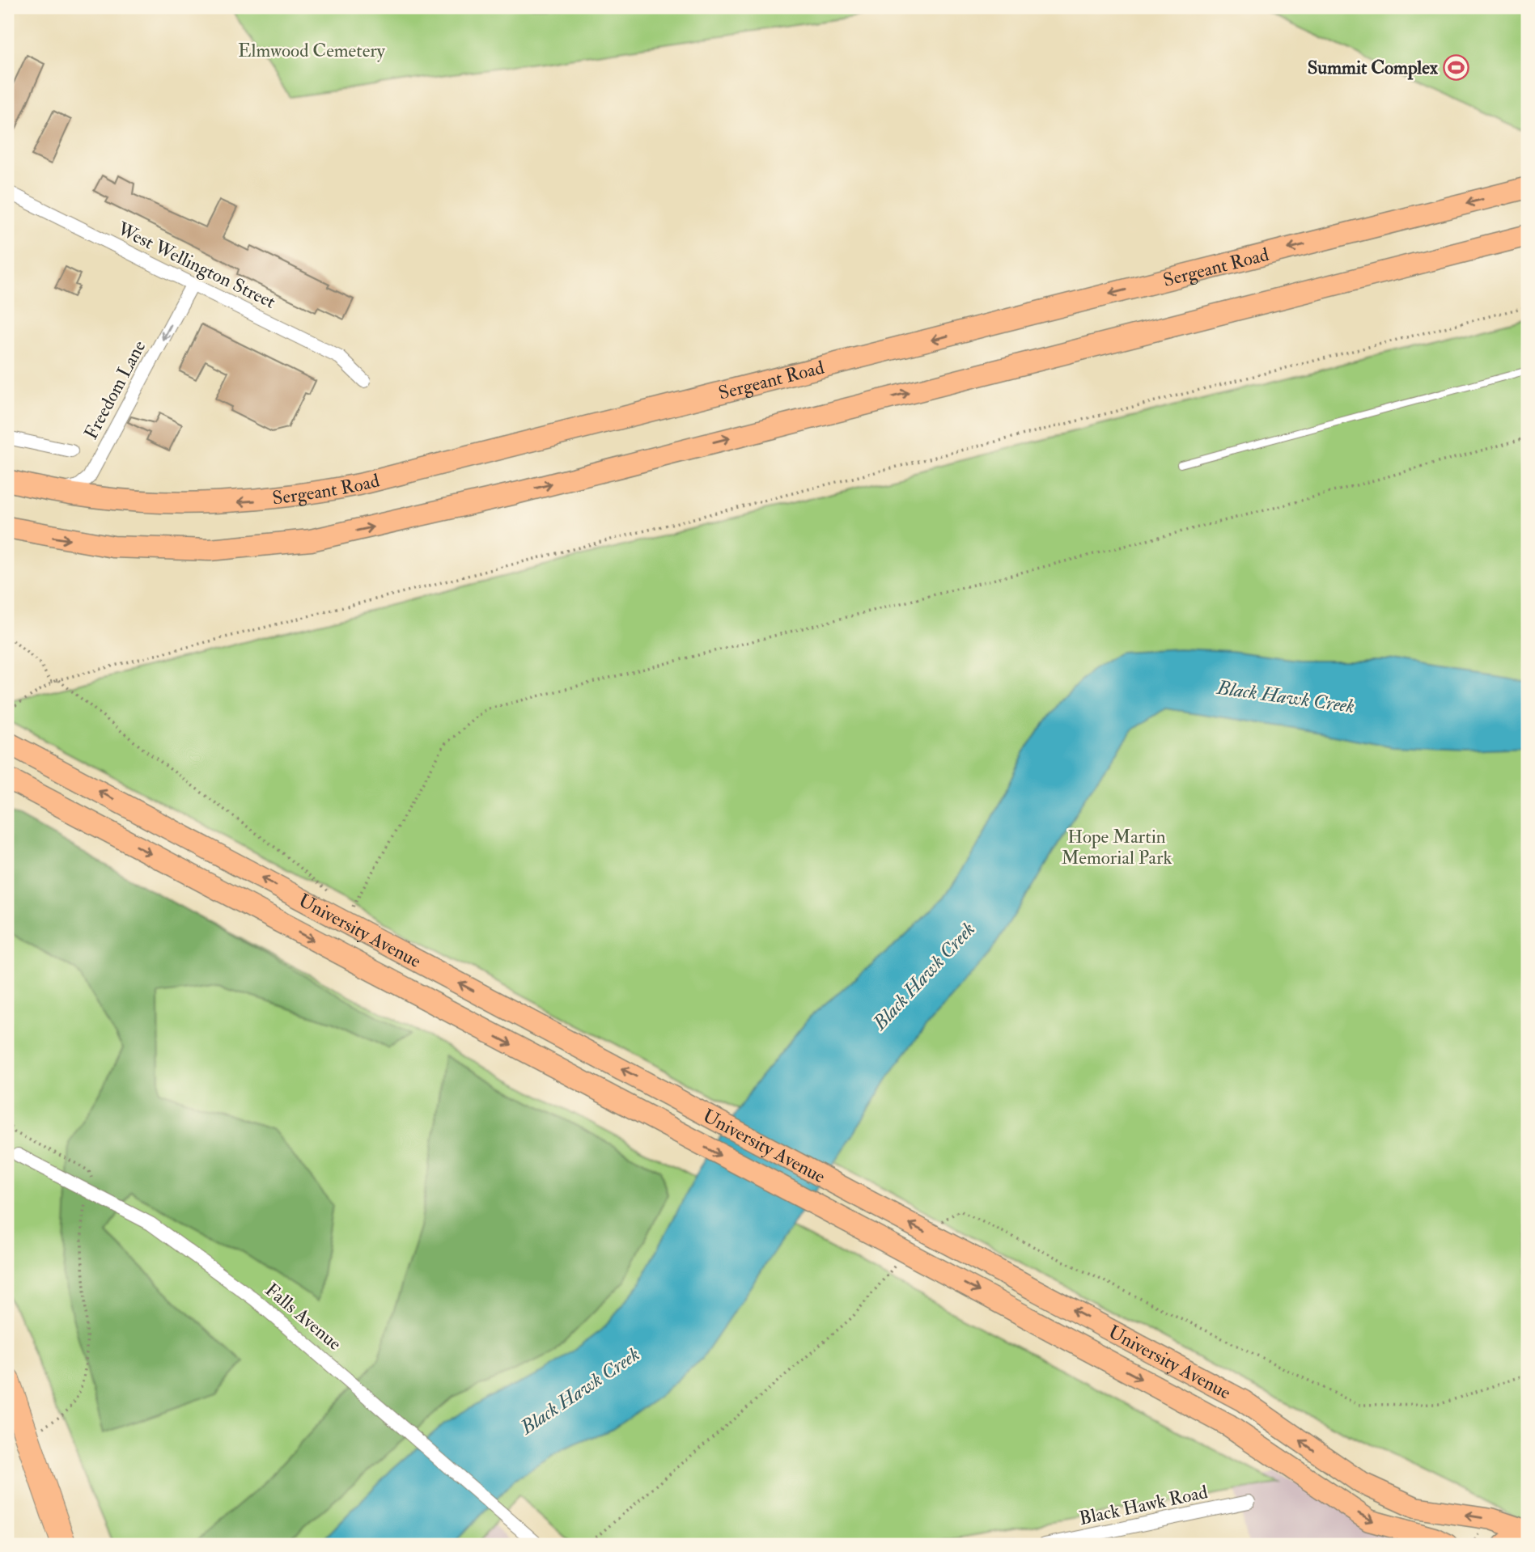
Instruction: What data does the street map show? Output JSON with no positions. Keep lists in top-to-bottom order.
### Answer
{
  "streets": {
    "main road": ["Sergeant Road", "University Avenue"],
    "street": [
      "West Wellington Street",
      "Freedom Lane",
      "Falls Avenue",
      "Black Hawk Road"
    ]
  },
  "crossings": [
    ["West Wellington Street", "Freedom Lane"],
    ["Sergeant Road", "Freedom Lane"]
  ],
  "one_way": ["Freedom Lane"],
  "water": ["Black Hawk Creek"],
  "parks": ["Elmwood Cemetery", "Hope Martin Memorial Park"],
  "places": {
    "sports": ["Summit Complex"]
  }
}
